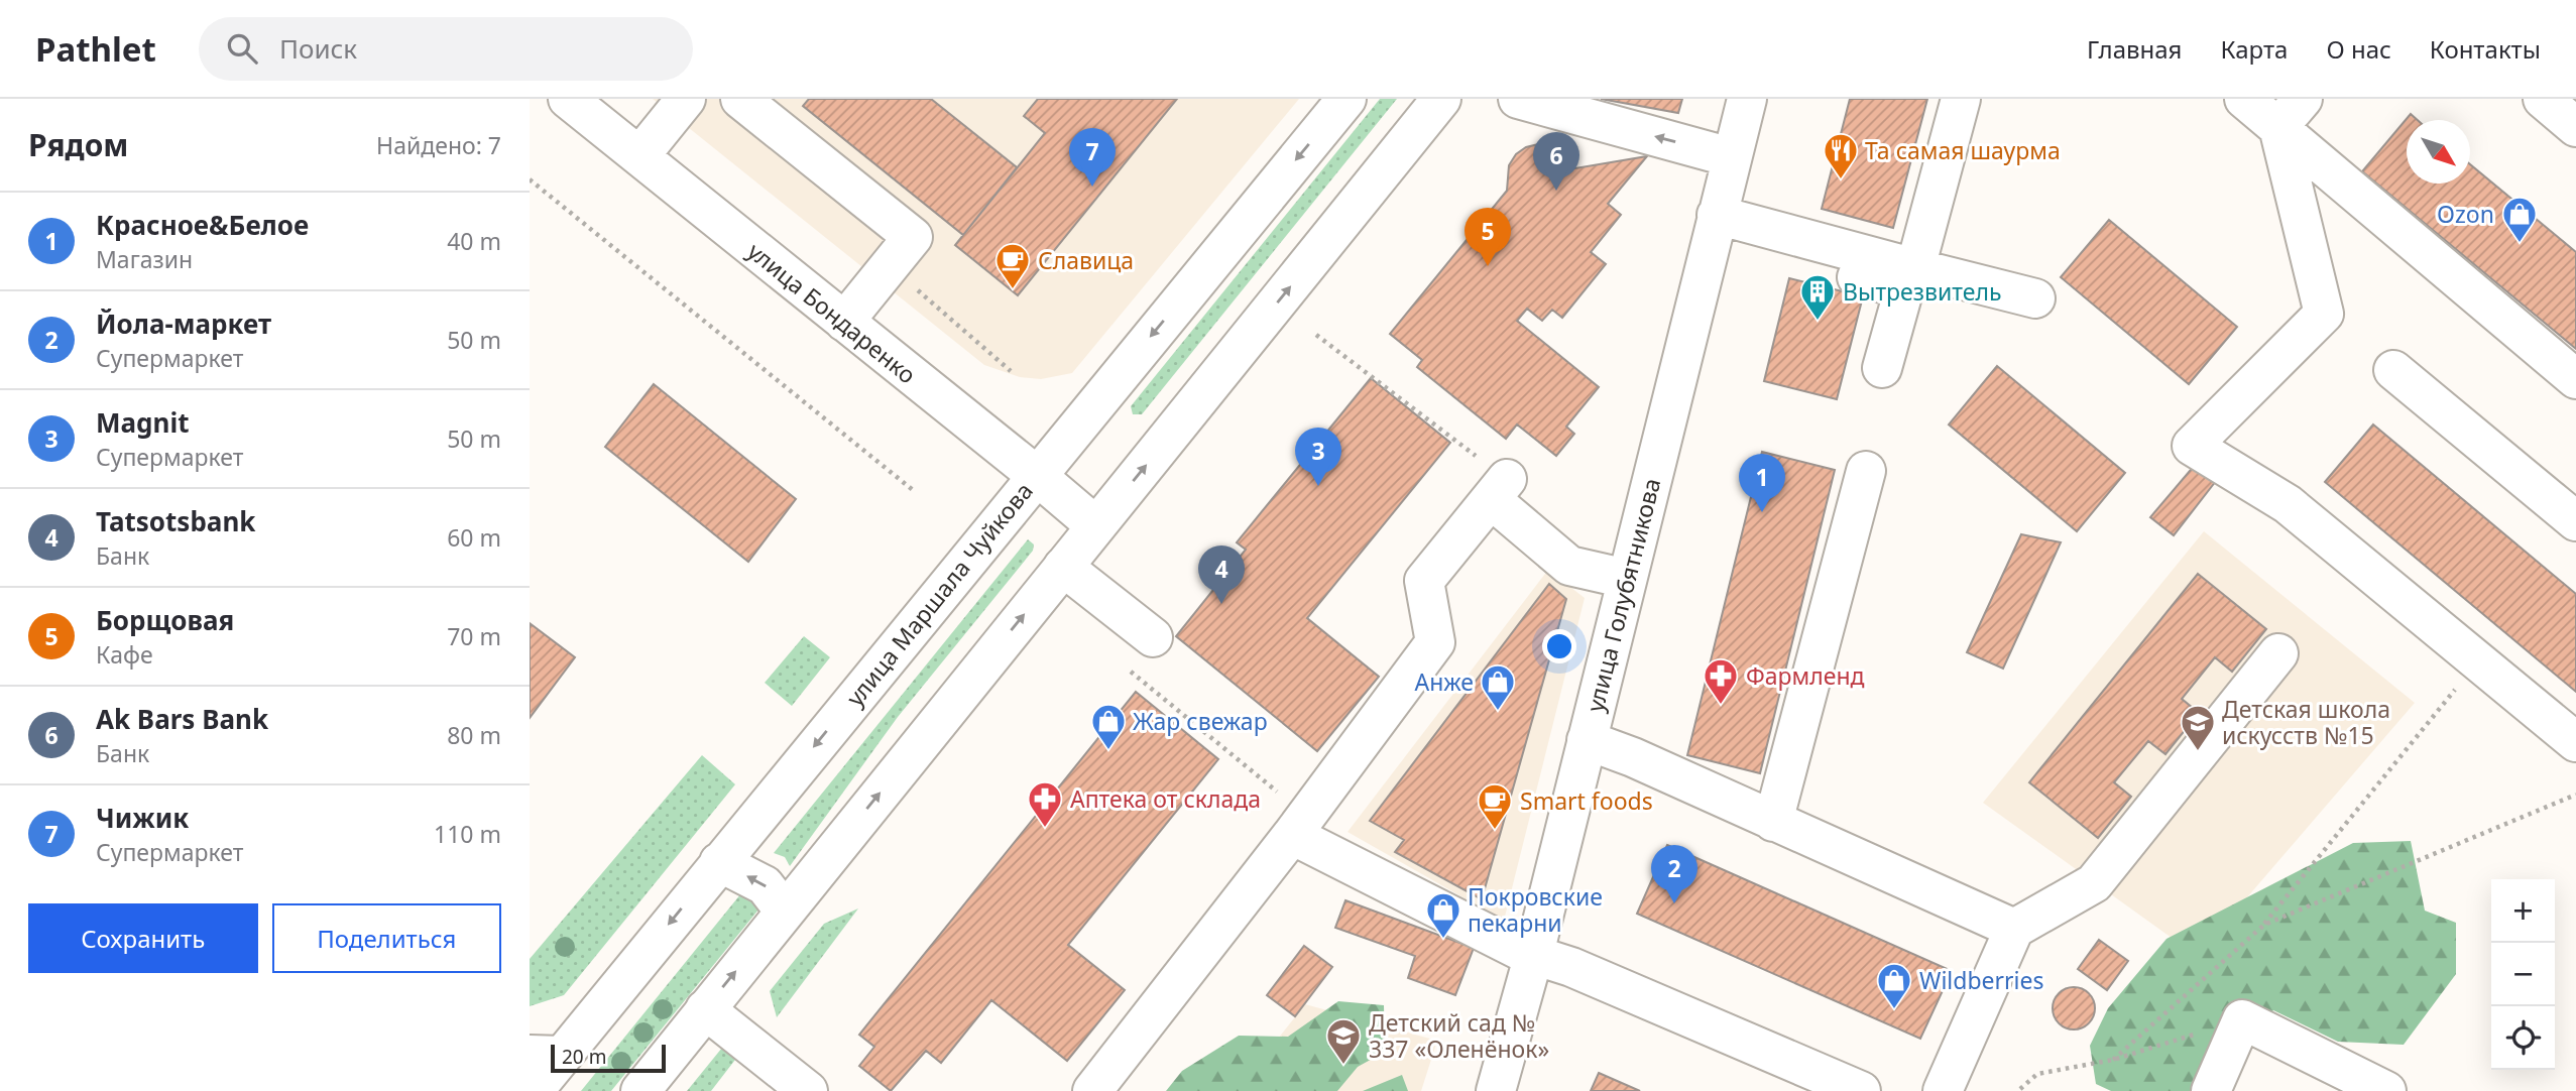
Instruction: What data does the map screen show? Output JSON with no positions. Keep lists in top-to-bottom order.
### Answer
{
  "streets": {
    "main road": ["улица Бондаренко", "улица Маршала Чуйкова", "улица Голубятникова"]
  },
  "crossings": [
    ["улица Бондаренко", "улица Маршала Чуйкова"]
  ],
  "places": {
    "restaurant": ["Та самая шаурма"],
    "shop": [
      "Ozon",
      "Анже",
      "Жар свежар",
      "Покровские пекарни",
      "Wildberries"
    ],
    "cafe": ["Славица", "Smart foods"],
    "building": ["Вытрезвитель"],
    "pharmacy": ["Фармленд", "Аптека от склада"],
    "school or university": ["Детская школа искусств №15", "Детский сад № 337 «Оленёнок»"]
  },
  "scale_bar": "20 m",
  "north": "bottom right",
  "page": {
    "header": "Pathlet",
    "search": "Поиск",
    "nav": [
      "Главная",
      "Карта",
      "О нас",
      "Контакты"
    ],
    "heading": ["Рядом", "Найдено: 7"],
    "pins": [
      "7",
      "6",
      "5",
      "3",
      "1",
      "4",
      "2"
    ],
    "list": [
      {
        "mark": "1",
        "name": "Красное&Белое",
        "note": "Магазин",
        "value": "40 m"
      },
      {
        "mark": "2",
        "name": "Йола-маркет",
        "note": "Супермаркет",
        "value": "50 m"
      },
      {
        "mark": "3",
        "name": "Magnit",
        "note": "Супермаркет",
        "value": "50 m"
      },
      {
        "mark": "4",
        "name": "Tatsotsbank",
        "note": "Банк",
        "value": "60 m"
      },
      {
        "mark": "5",
        "name": "Борщовая",
        "note": "Кафе",
        "value": "70 m"
      },
      {
        "mark": "6",
        "name": "Ak Bars Bank",
        "note": "Банк",
        "value": "80 m"
      },
      {
        "mark": "7",
        "name": "Чижик",
        "note": "Супермаркет",
        "value": "110 m"
      }
    ],
    "map_buttons": ["+", "−"],
    "buttons": ["Сохранить", "Поделиться"],
    "scale": "20 m"
  }
}
